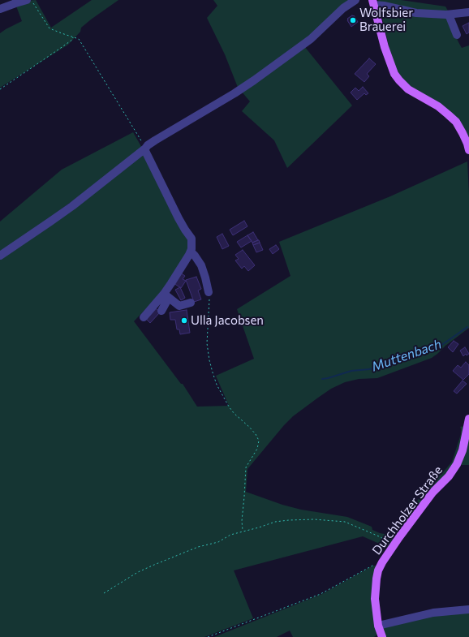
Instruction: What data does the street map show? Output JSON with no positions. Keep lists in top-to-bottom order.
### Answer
{
  "streets": {
    "main road": ["Durchholzer Straße"]
  },
  "water": ["Muttenbach"],
  "places": ["Wolfsbier Brauerei", "Ulla Jacobsen"]
}
